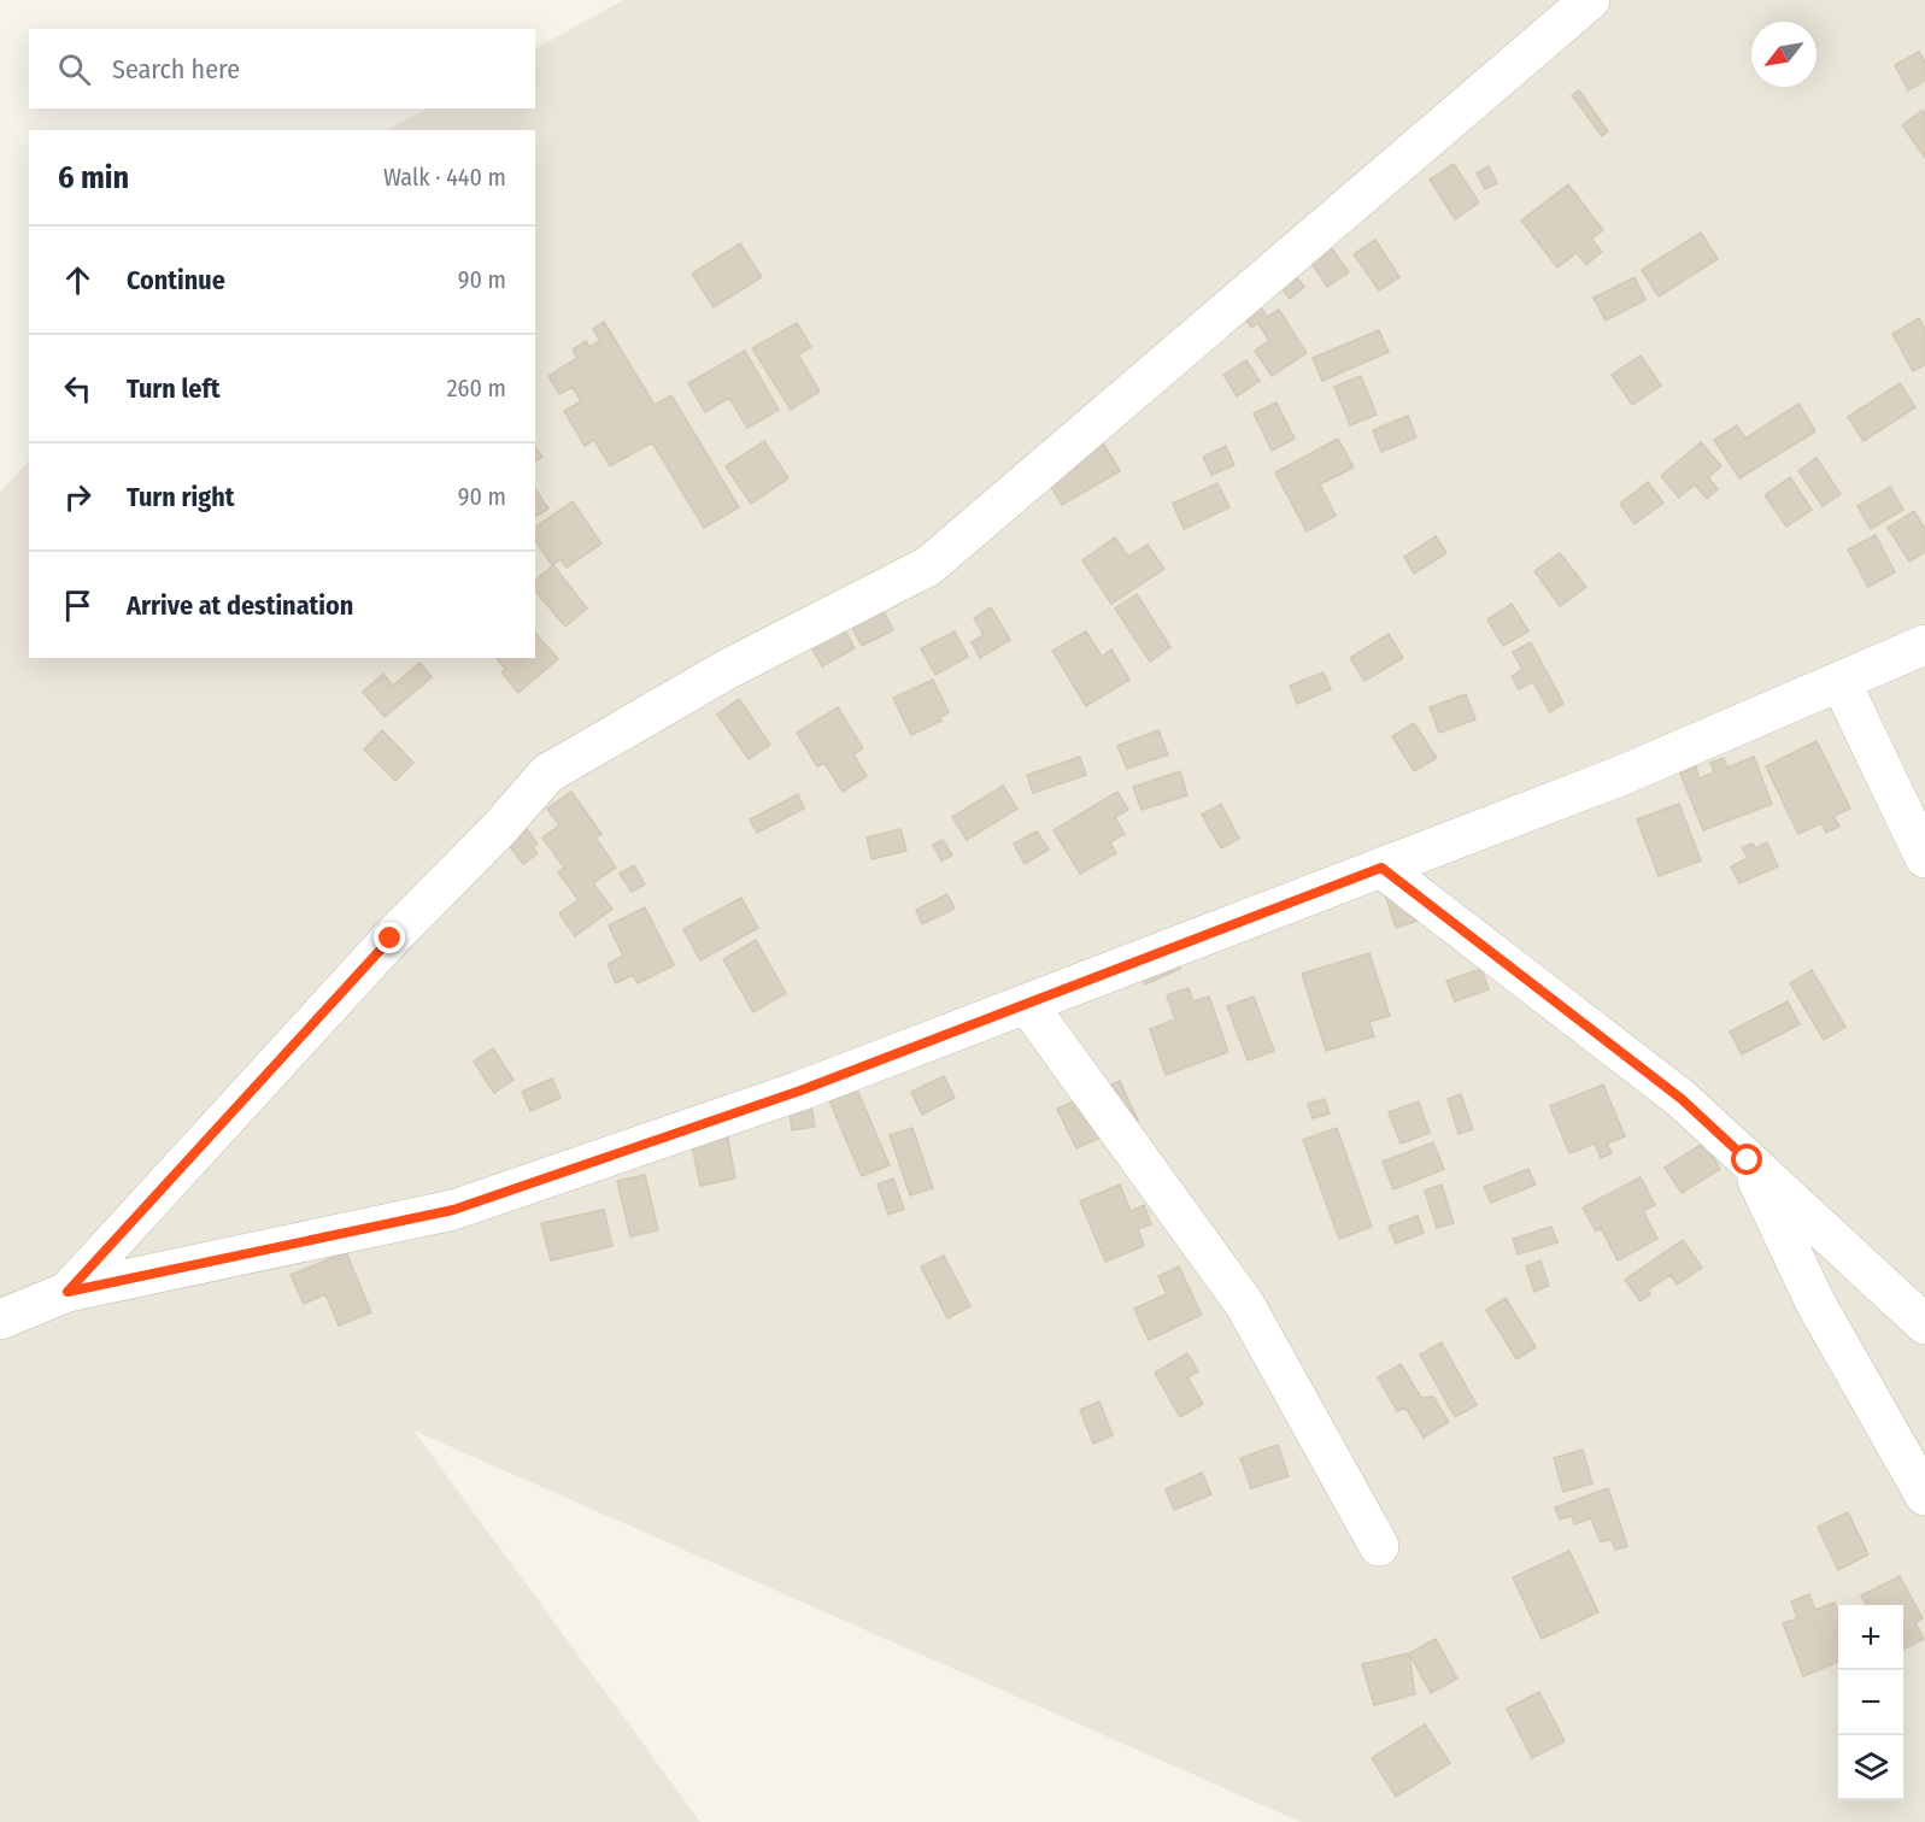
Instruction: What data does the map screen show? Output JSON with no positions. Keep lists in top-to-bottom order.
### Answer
{
  "north": "bottom left",
  "page": {
    "search": "Search here",
    "heading": ["6 min", "Walk · 440 m"],
    "list": [
      ["Continue", "90 m"],
      ["Turn left", "260 m"],
      ["Turn right", "90 m"],
      "Arrive at destination"
    ],
    "map_buttons": ["+", "−"]
  }
}
